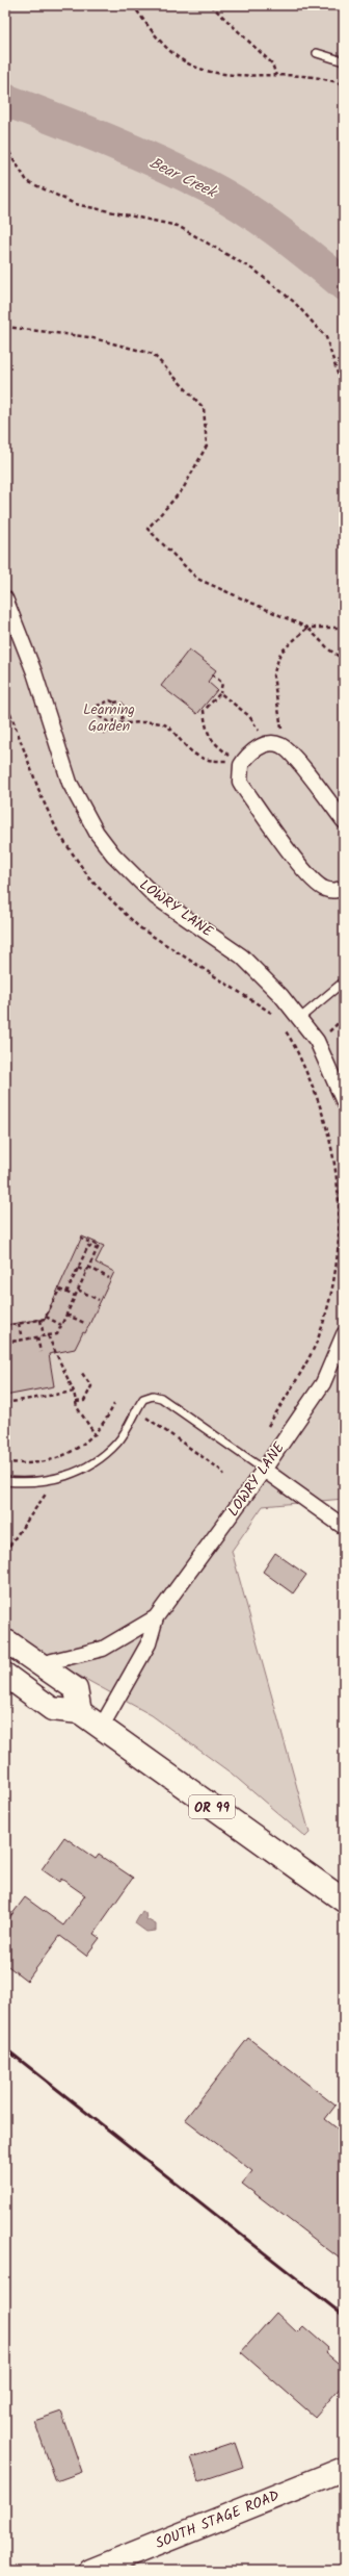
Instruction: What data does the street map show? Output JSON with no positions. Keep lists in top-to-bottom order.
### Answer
{
  "streets": {
    "main road": ["OR 99", "SOUTH STAGE ROAD"],
    "street": ["LOWRY LANE"]
  },
  "crossings": [
    ["LOWRY LANE", "OR 99"]
  ],
  "water": ["Bear Creek"],
  "parks": ["Learning Garden"]
}
